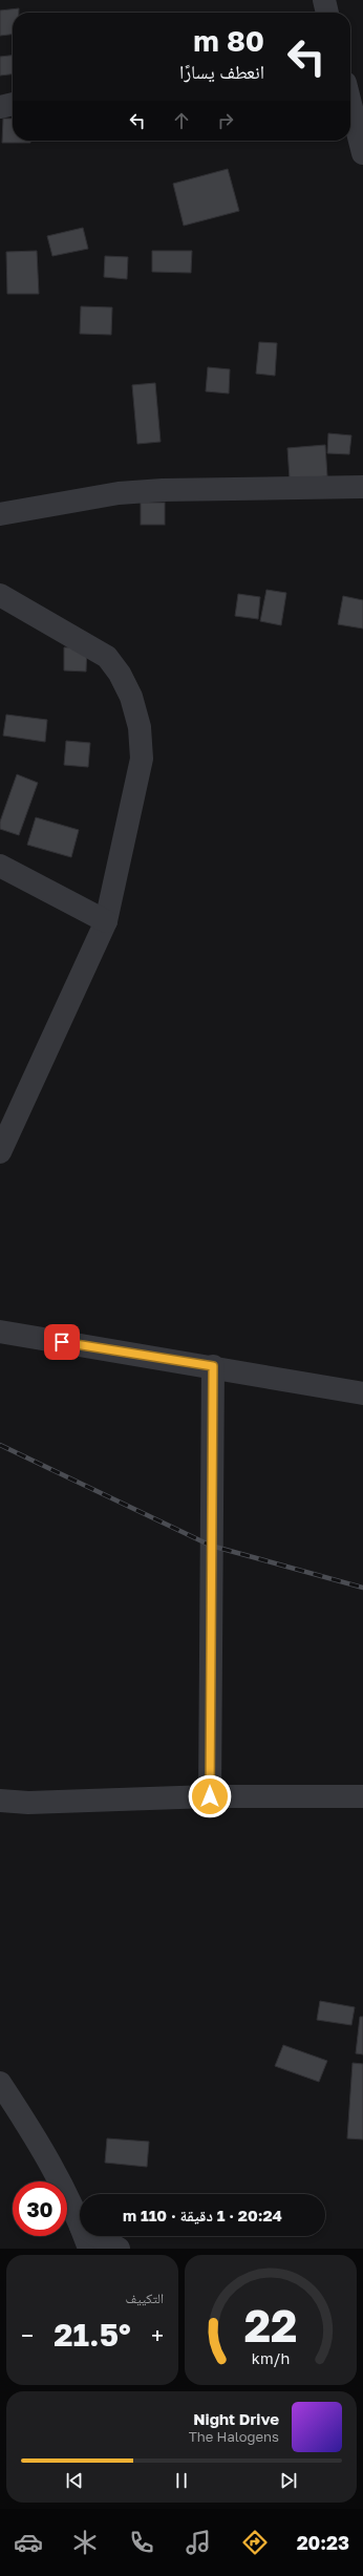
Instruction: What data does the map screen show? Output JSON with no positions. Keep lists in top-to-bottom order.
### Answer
{
  "page": {
    "turn": ["80 m", "انعطف يسارًا"],
    "limit": "30",
    "trip": "20:24 · 1 دقيقة · 110 m",
    "tile": "التكييف",
    "heat": ["−", "21.5°", "+"],
    "song": ["Night Drive", "The Halogens"],
    "tabs": "20:23",
    "gauge": ["22", "km/h"]
  }
}
